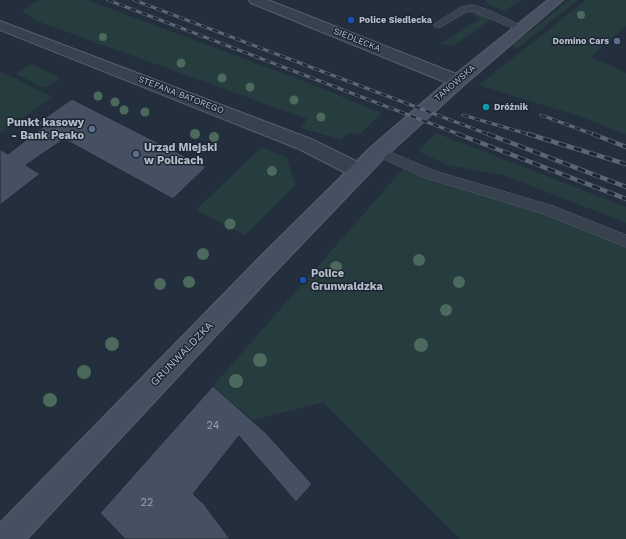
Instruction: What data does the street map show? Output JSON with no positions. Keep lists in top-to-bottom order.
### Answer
{
  "streets": {
    "main road": ["TANOWSKA", "GRUNWALDZKA"],
    "street": ["SIEDLECKA", "STEFANA BATOREGO"]
  },
  "crossings": [
    ["SIEDLECKA", "TANOWSKA"],
    ["TANOWSKA", "STEFANA BATOREGO"],
    ["TANOWSKA", "GRUNWALDZKA"],
    ["STEFANA BATOREGO", "GRUNWALDZKA"]
  ],
  "places": [
    "Police Siedlecka",
    "Domino Cars",
    "Dróżnik",
    "Punkt kasowy - Bank Peako",
    "Urząd Miejski w Policach",
    "Police Grunwaldzka"
  ],
  "house_numbers": ["24", "22"]
}
